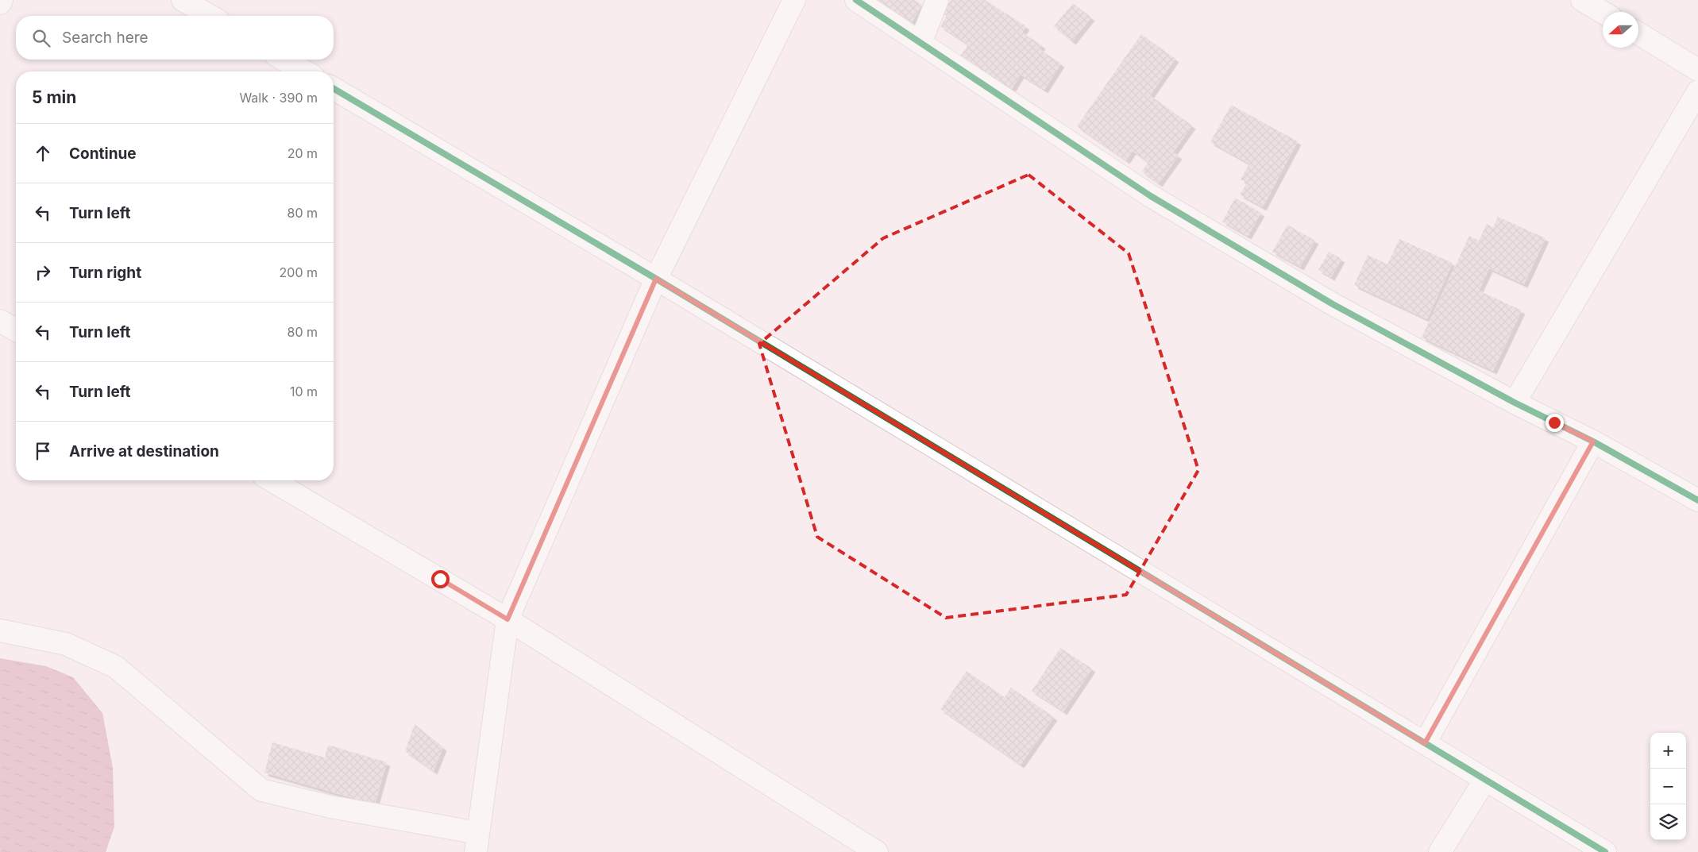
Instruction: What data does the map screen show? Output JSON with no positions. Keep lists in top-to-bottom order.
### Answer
{
  "north": "left",
  "page": {
    "search": "Search here",
    "heading": ["5 min", "Walk · 390 m"],
    "list": [
      ["Continue", "20 m"],
      ["Turn left", "80 m"],
      ["Turn right", "200 m"],
      ["Turn left", "80 m"],
      ["Turn left", "10 m"],
      "Arrive at destination"
    ],
    "map_buttons": ["+", "−"]
  }
}
